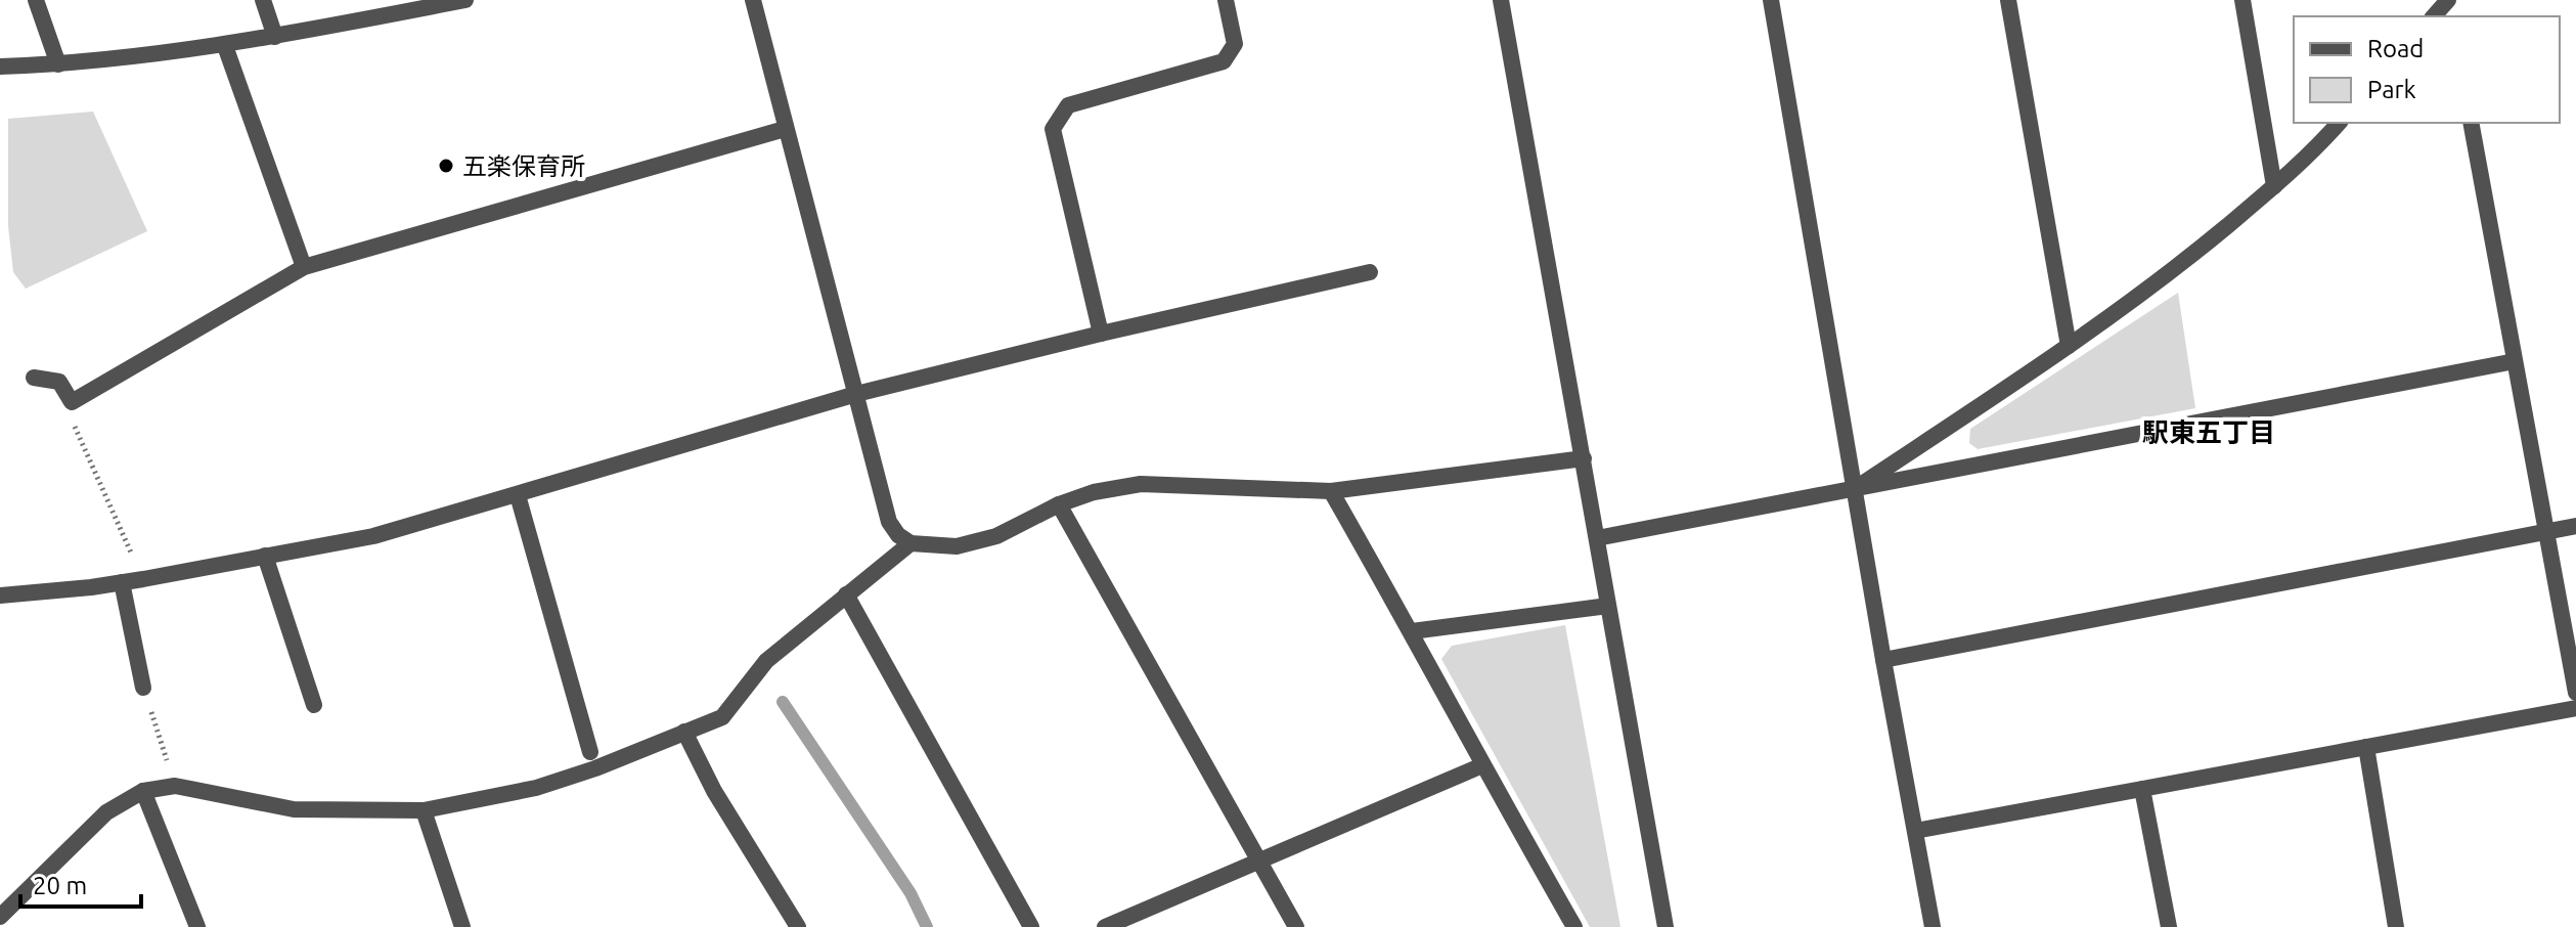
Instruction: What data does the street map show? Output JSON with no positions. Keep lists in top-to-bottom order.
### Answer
{
  "districts": ["駅東五丁目"],
  "places": ["五楽保育所"],
  "legend": ["Road", "Park"],
  "scale_bar": "20 m"
}
